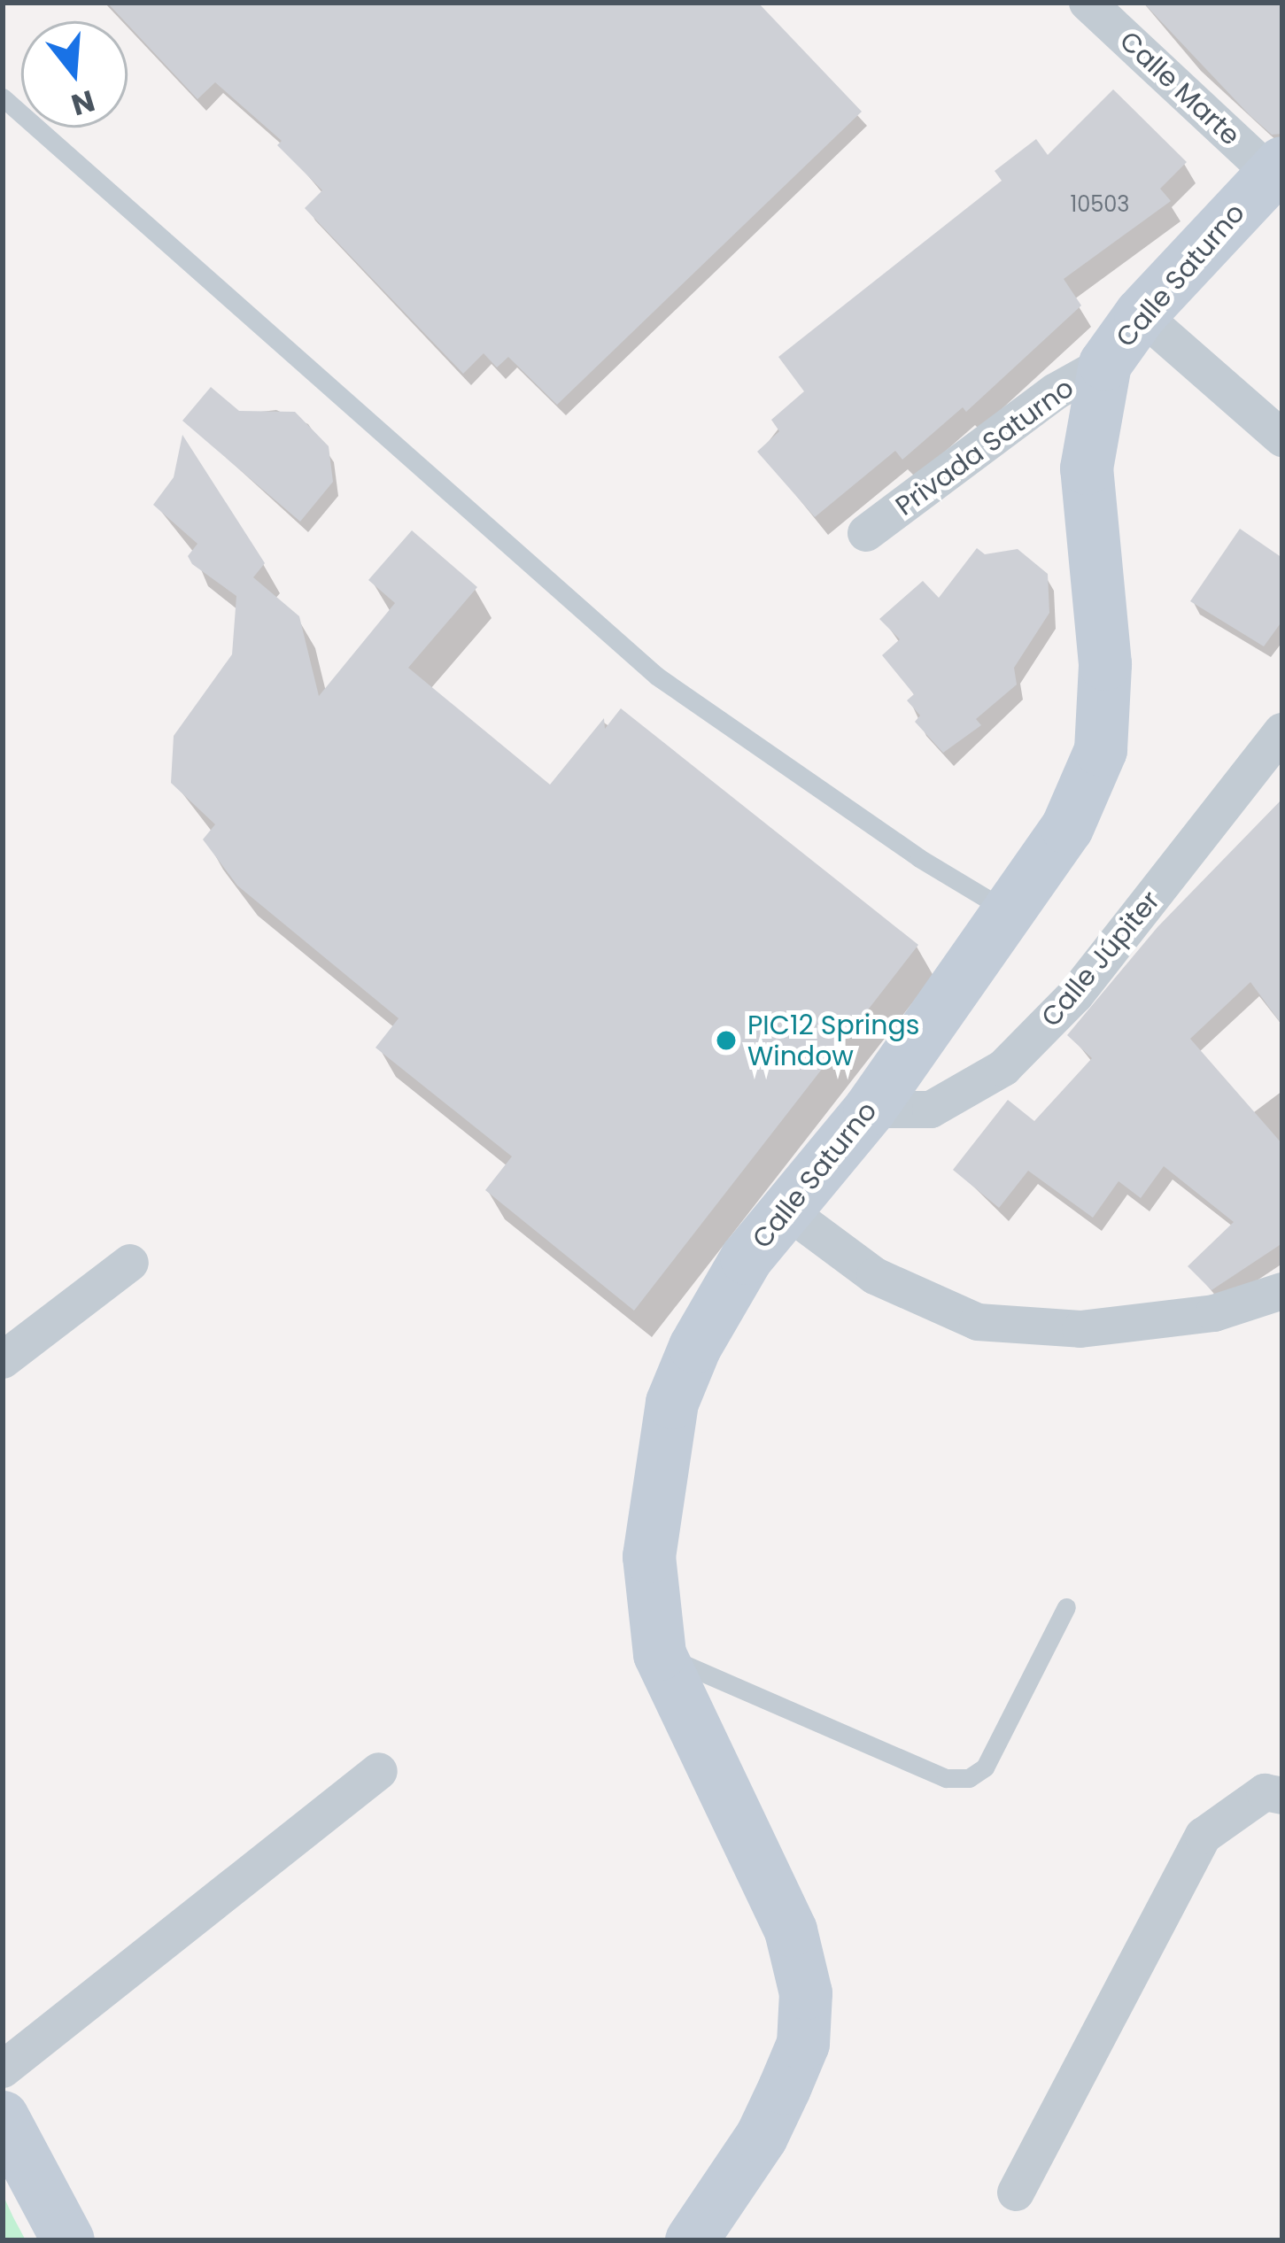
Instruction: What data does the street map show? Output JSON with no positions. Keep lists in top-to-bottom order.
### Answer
{
  "streets": {
    "main road": ["Calle Saturno"],
    "street": ["Calle Marte", "Privada Saturno", "Calle Júpiter"]
  },
  "crossings": [
    ["Calle Marte", "Calle Saturno"],
    ["Calle Saturno", "Privada Saturno"],
    ["Calle Saturno", "Calle Júpiter"]
  ],
  "places": ["PIC12 Springs Window"],
  "house_numbers": ["10503"],
  "north": "bottom"
}
